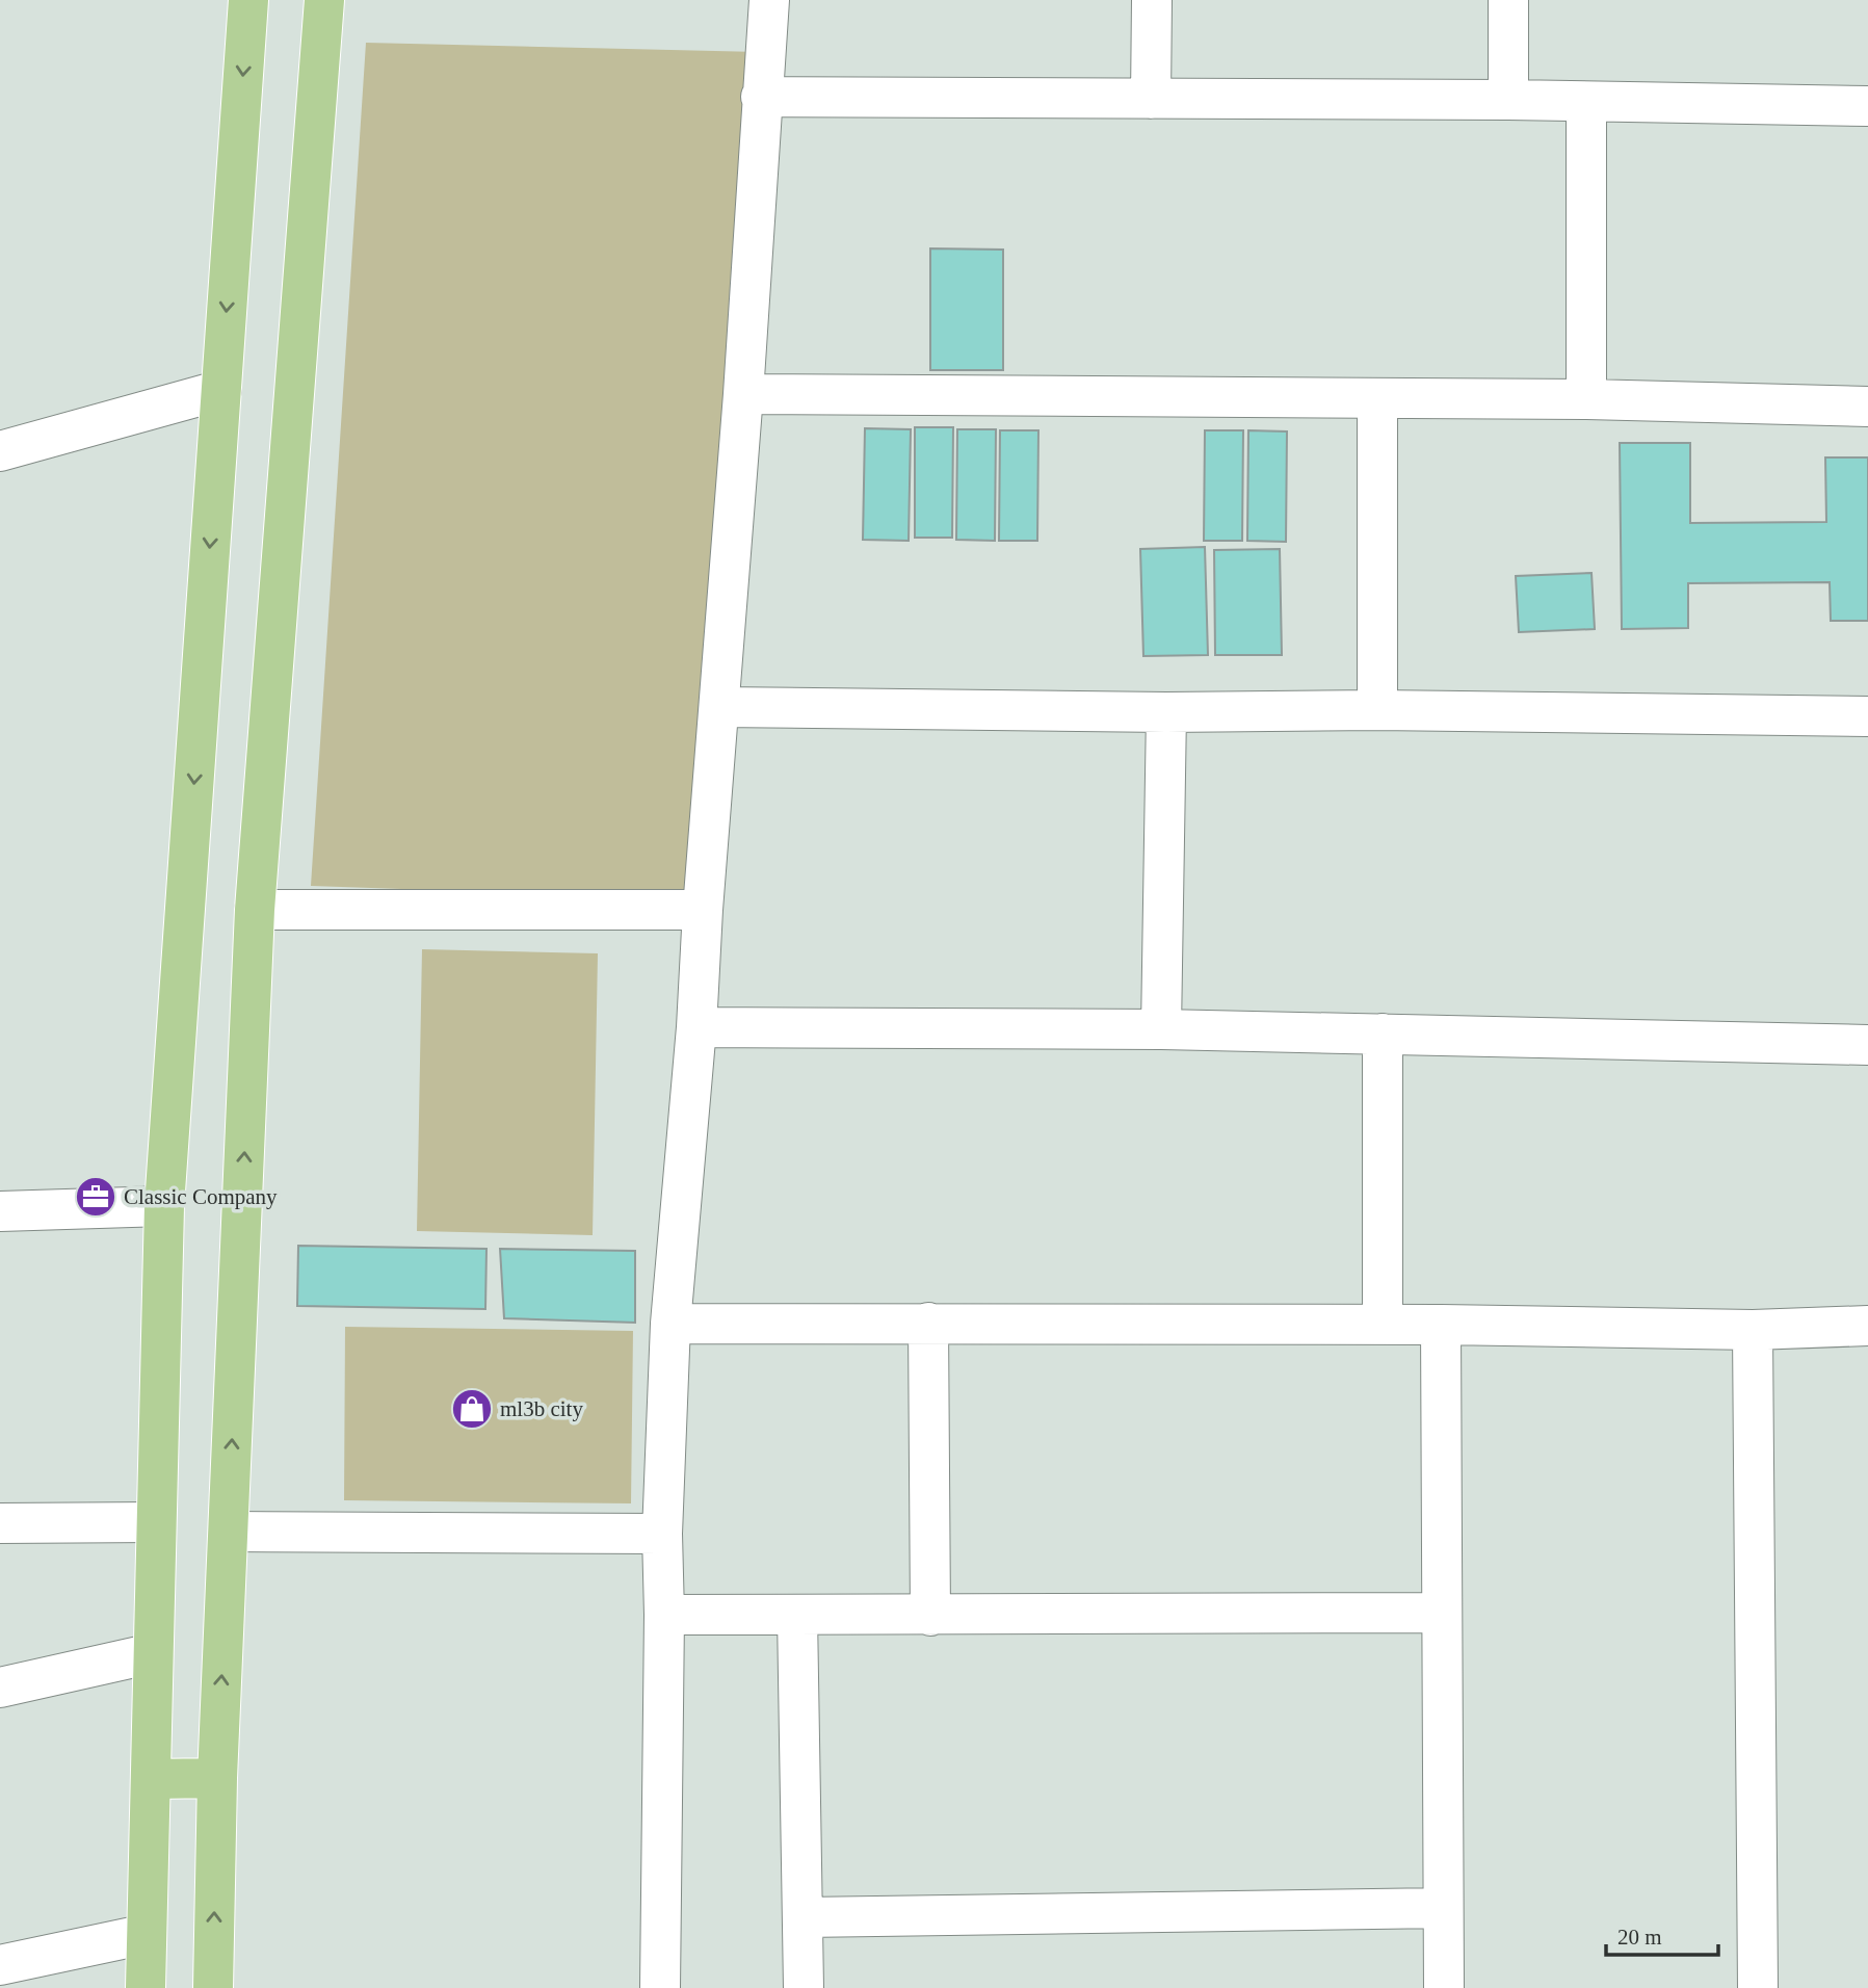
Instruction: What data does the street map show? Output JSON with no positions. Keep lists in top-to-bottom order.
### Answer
{
  "places": {
    "office": ["Classic Company"],
    "shop": ["ml3b city"]
  },
  "scale_bar": "20 m"
}
